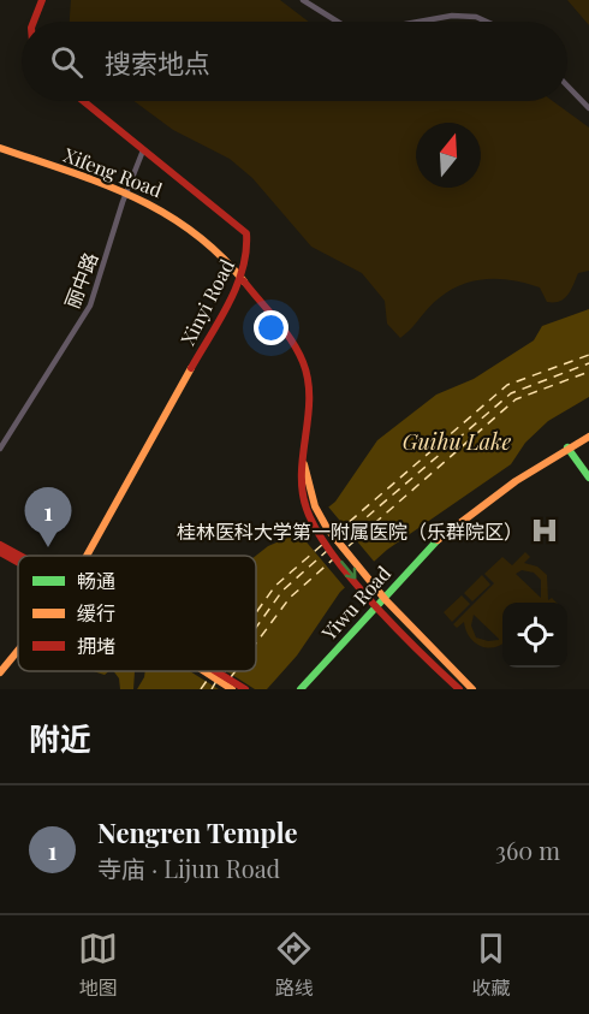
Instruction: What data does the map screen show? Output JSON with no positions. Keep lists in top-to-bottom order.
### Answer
{
  "streets": {
    "main road": ["Xifeng Road", "Xinyi Road", "Yiwu Road"],
    "street": ["丽中路"]
  },
  "crossings": [
    ["Xifeng Road", "丽中路"],
    ["Xifeng Road", "Xinyi Road"],
    ["丽中路", "Xinyi Road"]
  ],
  "water": ["Guihu Lake"],
  "places": {
    "hospital": ["桂林医科大学第一附属医院（乐群院区）"]
  },
  "legend": ["畅通", "缓行", "拥堵"],
  "north": "top",
  "page": {
    "search": "搜索地点",
    "pins": "1",
    "heading": "附近",
    "list": [
      {
        "mark": "1",
        "name": "Nengren Temple",
        "note": "寺庙 · Lijun Road",
        "value": "360 m"
      }
    ],
    "nav": ["地图", "路线", "收藏"]
  }
}
